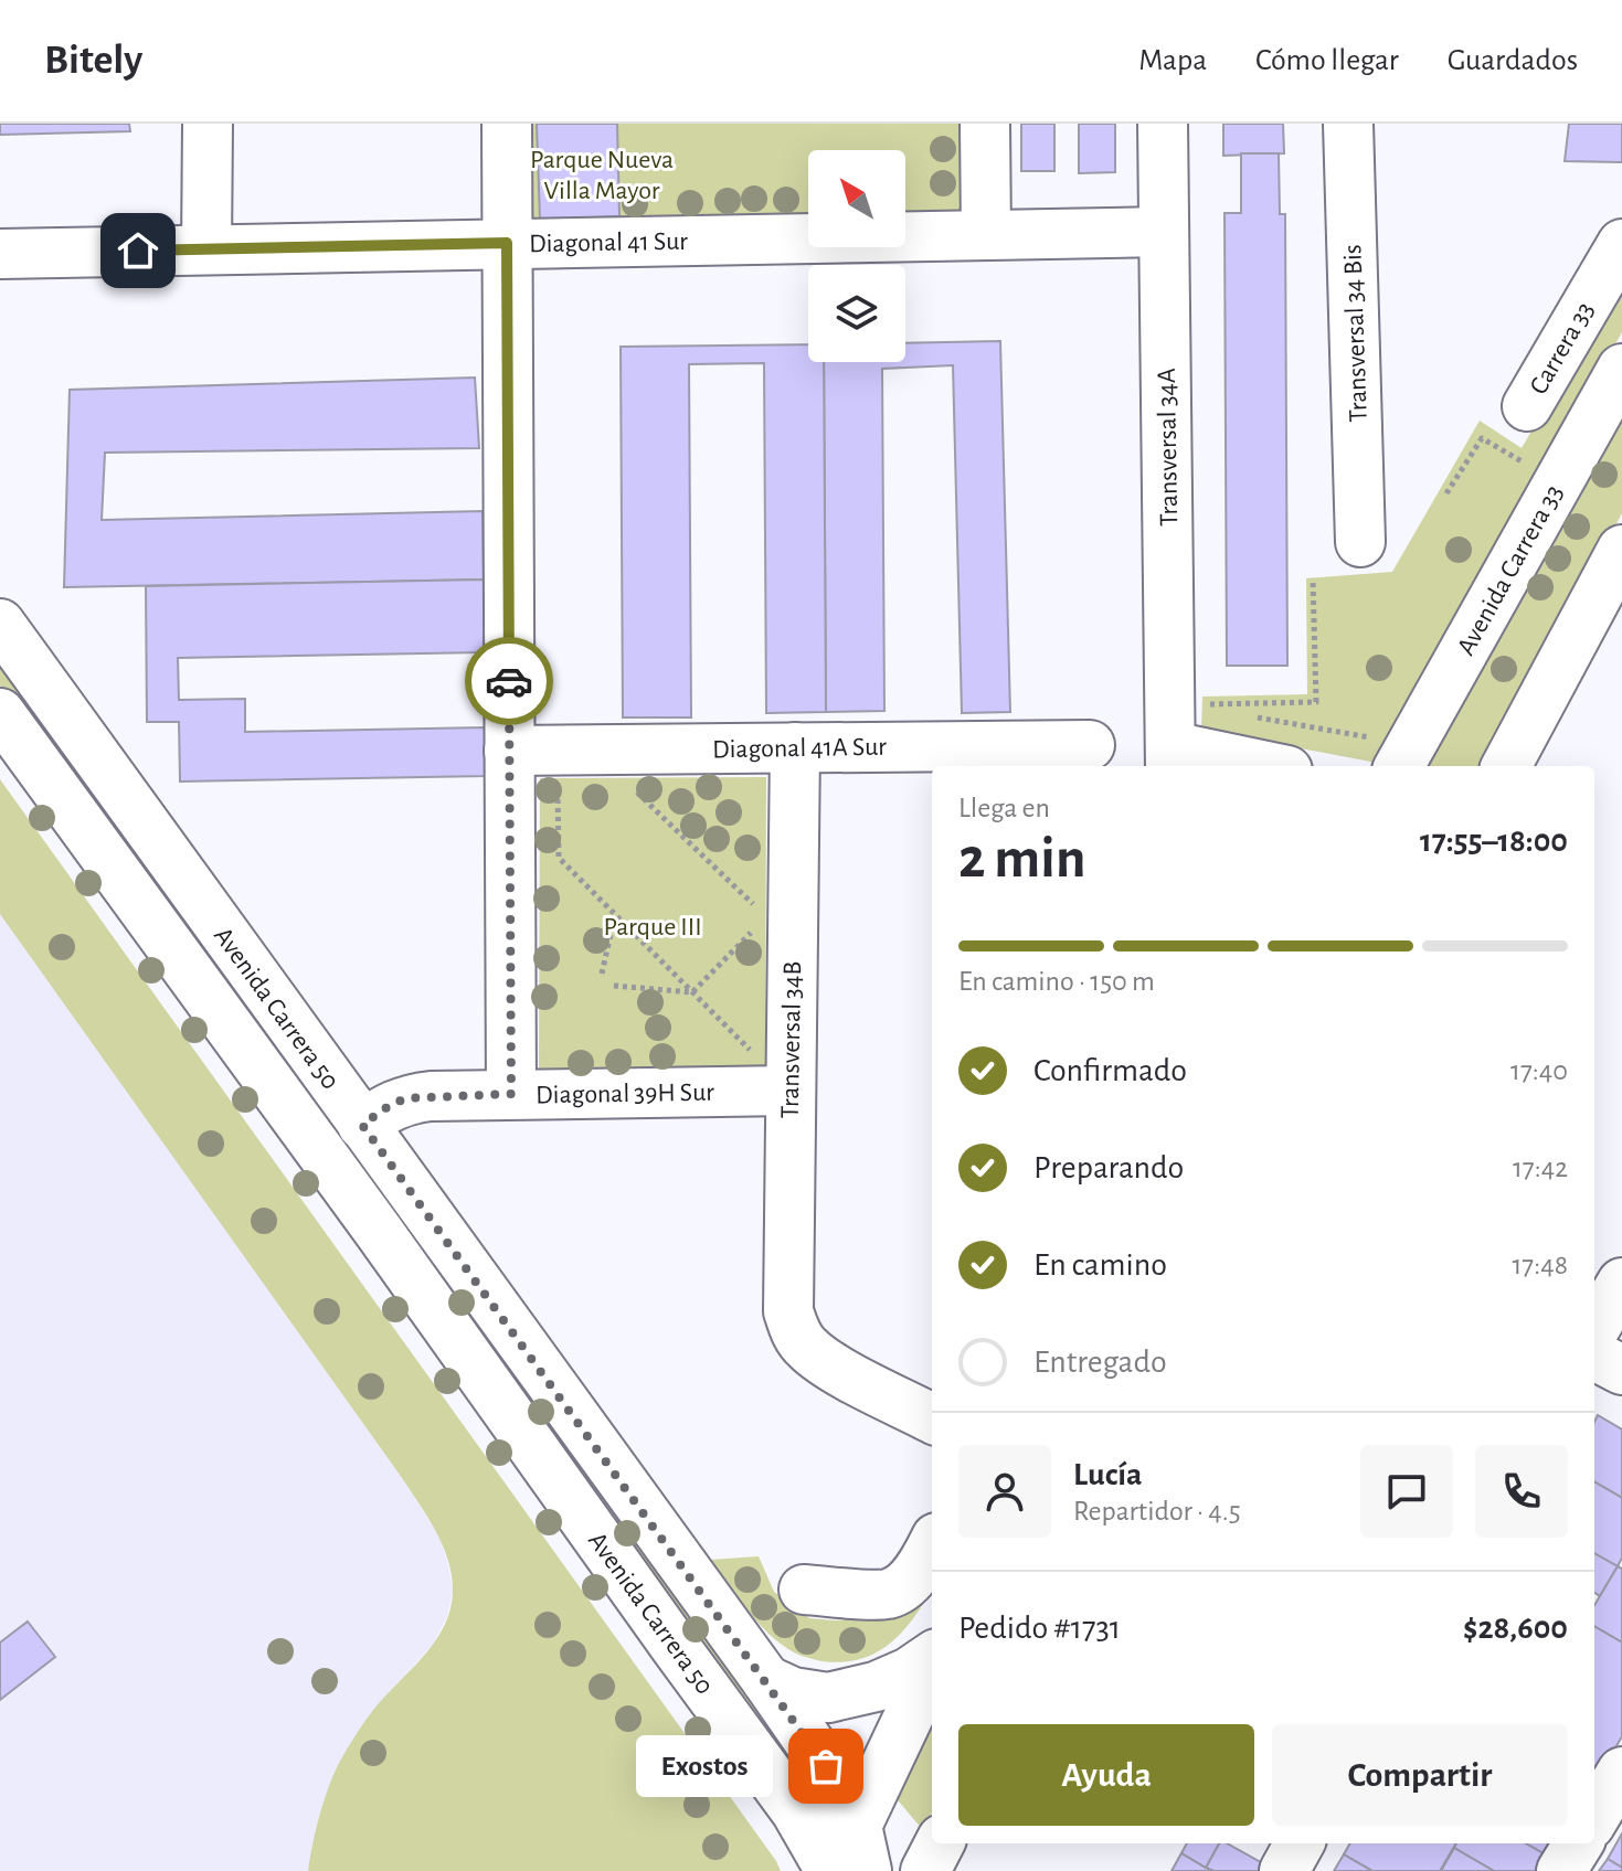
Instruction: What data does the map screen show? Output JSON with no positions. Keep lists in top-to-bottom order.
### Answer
{
  "streets": {
    "street": [
      "Diagonal 41 Sur",
      "Transversal 34 Bis",
      "Carrera 33",
      "Transversal 34A",
      "Avenida Carrera 33",
      "Diagonal 41A Sur",
      "Avenida Carrera 50",
      "Transversal 34B",
      "Diagonal 39H Sur"
    ]
  },
  "crossings": [
    ["Diagonal 41 Sur", "Transversal 34A"],
    ["Diagonal 41A Sur", "Transversal 34B"],
    ["Avenida Carrera 50", "Diagonal 39H Sur"],
    ["Transversal 34B", "Diagonal 39H Sur"]
  ],
  "parks": ["Parque Nueva Villa Mayor", "Parque III"],
  "places": ["Exostos"],
  "north": "top left",
  "page": {
    "header": "Bitely",
    "nav": ["Mapa", "Cómo llegar", "Guardados"],
    "heading": ["2 min", "Llega en", "17:55–18:00"],
    "panel": [
      "Lucía",
      "Repartidor · 4.5",
      "Pedido #1731",
      "$28,600"
    ],
    "bar": "En camino · 150 m",
    "list": [
      ["Confirmado", "17:40"],
      ["Preparando", "17:42"],
      ["En camino", "17:48"],
      "Entregado"
    ],
    "buttons": ["Ayuda", "Compartir"],
    "bubble": "Exostos"
  }
}
